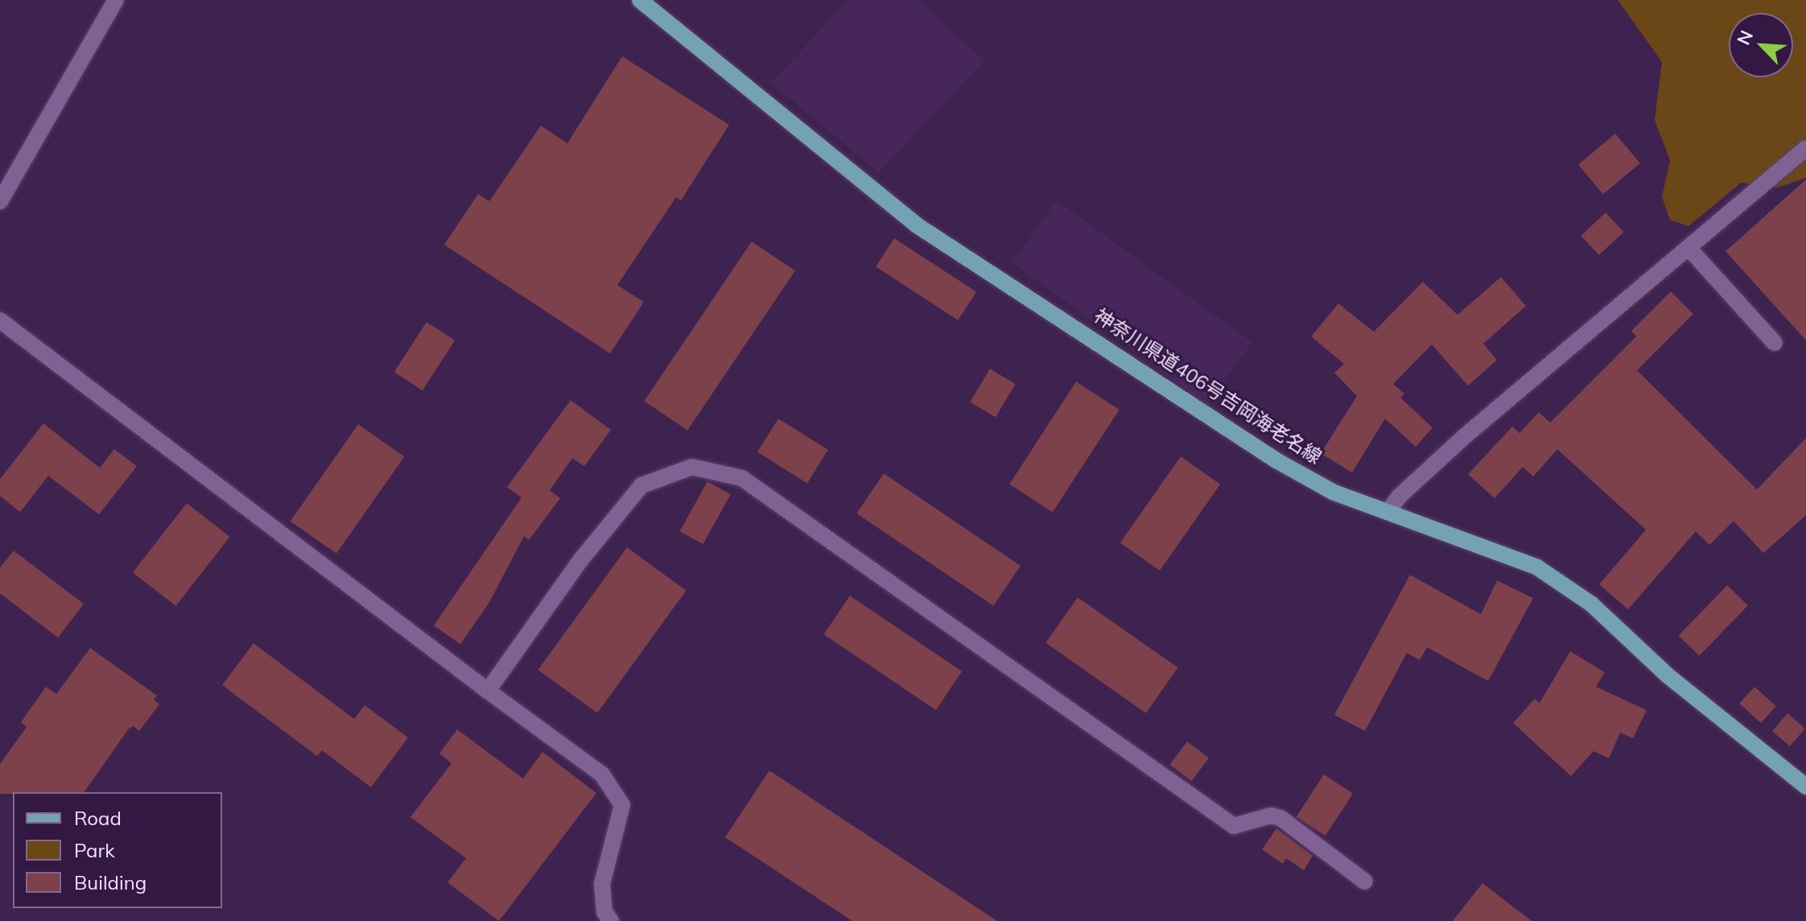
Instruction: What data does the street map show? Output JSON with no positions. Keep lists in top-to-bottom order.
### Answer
{
  "streets": {
    "main road": ["神奈川県道406号吉岡海老名線"]
  },
  "legend": ["Road", "Park", "Building"],
  "north": "top left"
}
